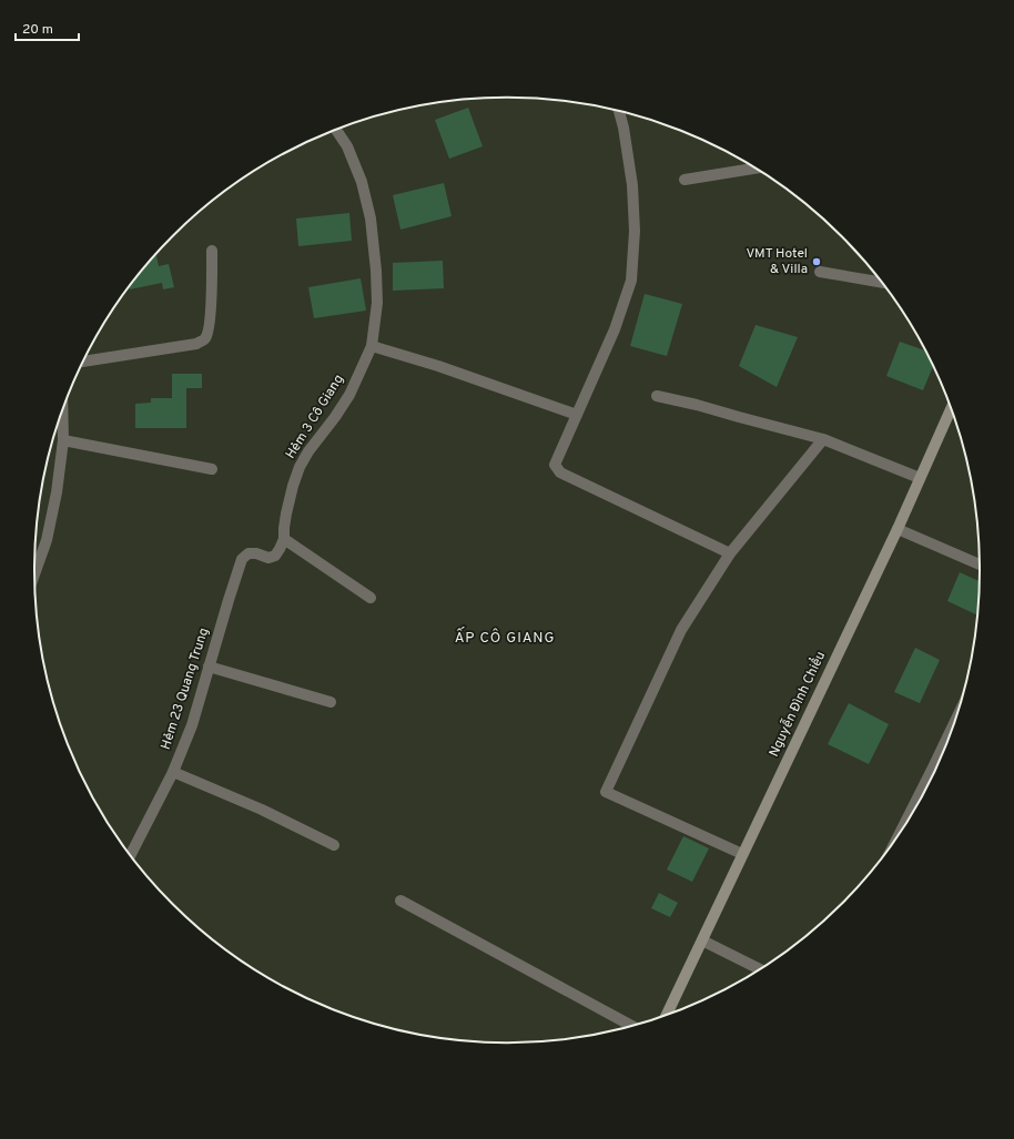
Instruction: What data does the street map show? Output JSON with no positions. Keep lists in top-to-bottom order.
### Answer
{
  "streets": {
    "main road": ["Nguyễn Đình Chiểu"],
    "street": ["Hẻm 3 Cô Giang", "Hẻm 23 Quang Trung"]
  },
  "crossings": [
    ["Hẻm 3 Cô Giang", "Hẻm 23 Quang Trung"]
  ],
  "districts": ["ẤP CÔ GIANG"],
  "places": ["VMT Hotel & Villa"],
  "scale_bar": "20 m"
}
